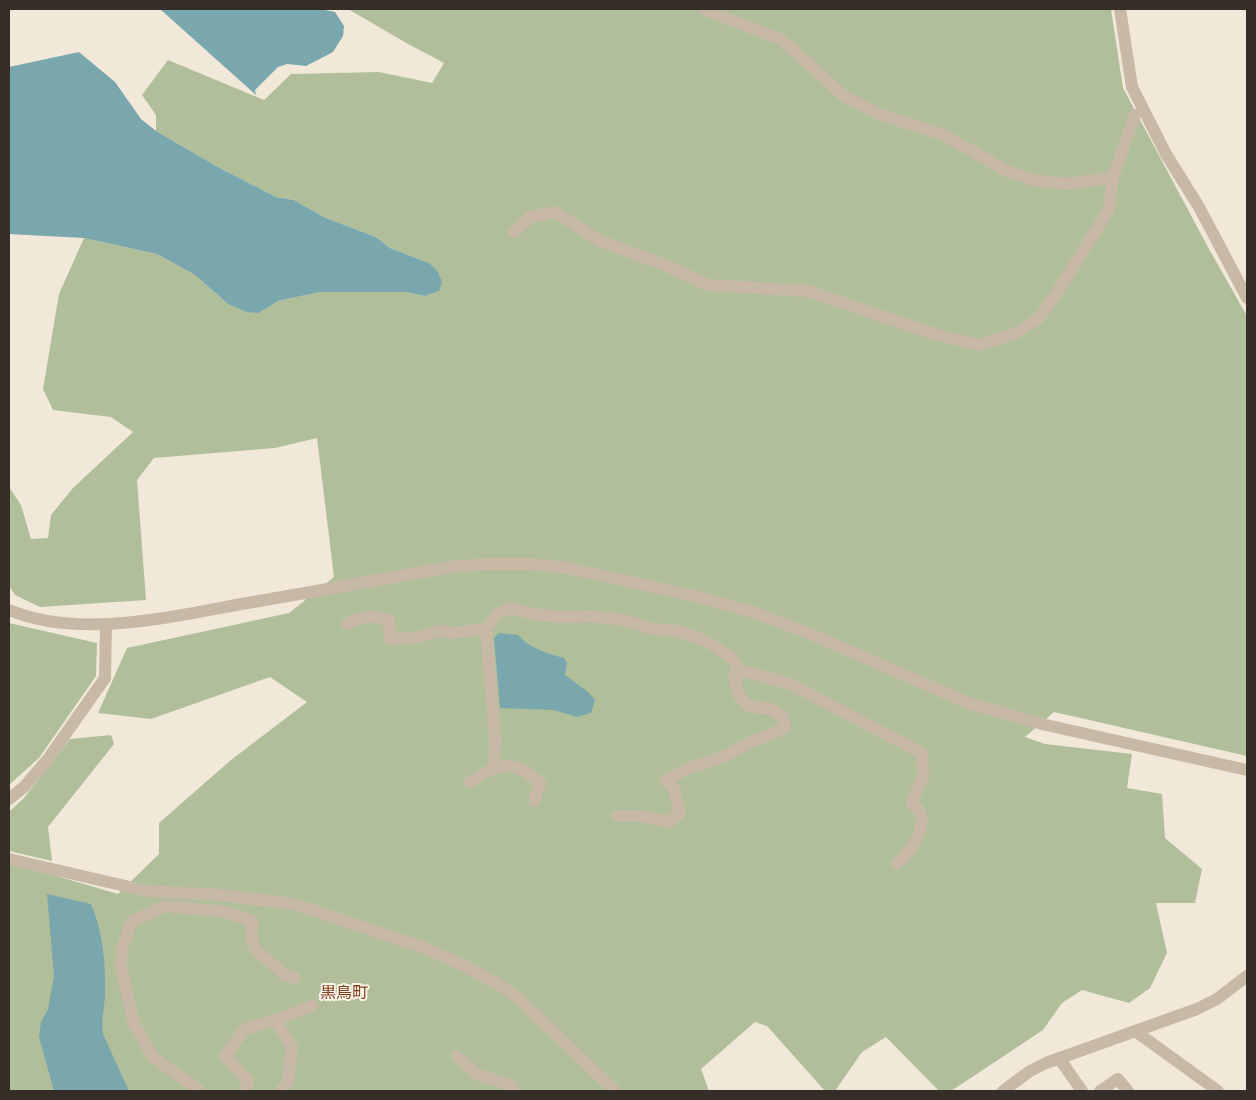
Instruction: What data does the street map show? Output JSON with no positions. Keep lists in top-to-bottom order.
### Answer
{
  "districts": ["黒鳥町"]
}
